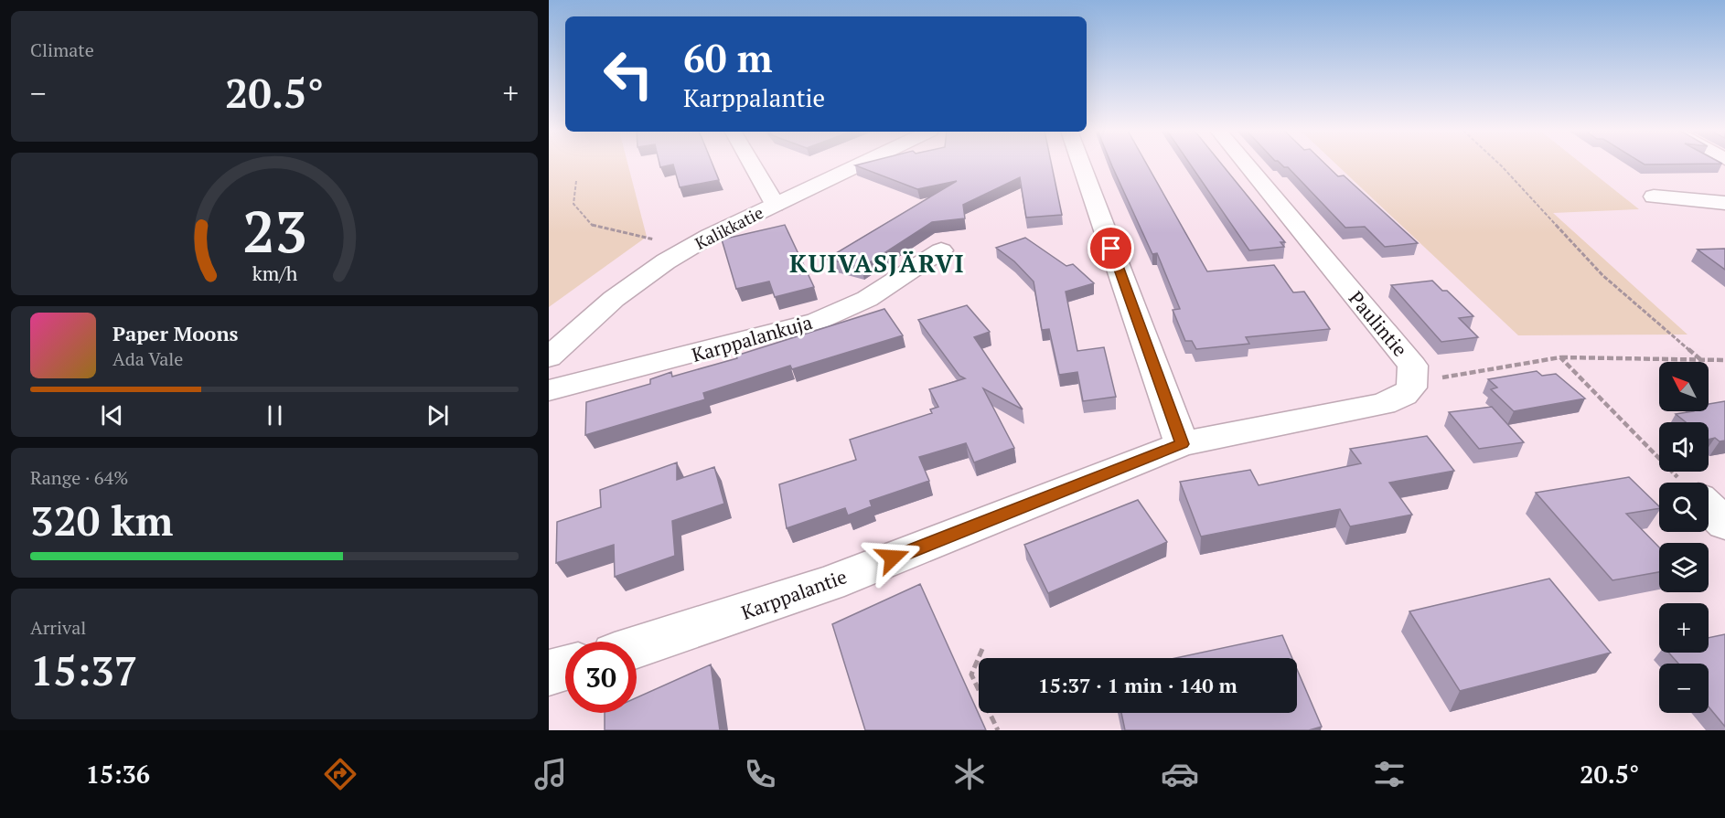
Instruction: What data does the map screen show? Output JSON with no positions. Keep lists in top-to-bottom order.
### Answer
{
  "streets": {
    "street": [
      "Kalikkatie",
      "Paulintie",
      "Karppalankuja",
      "Karppalantie"
    ]
  },
  "districts": ["KUIVASJÄRVI"],
  "north": "top left",
  "page": {
    "tile": [
      "Climate",
      ["Range · 64%", "320 km"],
      ["Arrival", "15:37"]
    ],
    "turn": ["60 m", "Karppalantie"],
    "heat": ["−", "20.5°", "+"],
    "song": ["Paper Moons", "Ada Vale"],
    "map_buttons": ["+", "−"],
    "limit": "30",
    "trip": "15:37 · 1 min · 140 m",
    "tabs": ["15:36", "20.5°"],
    "gauge": ["23", "km/h"]
  }
}
